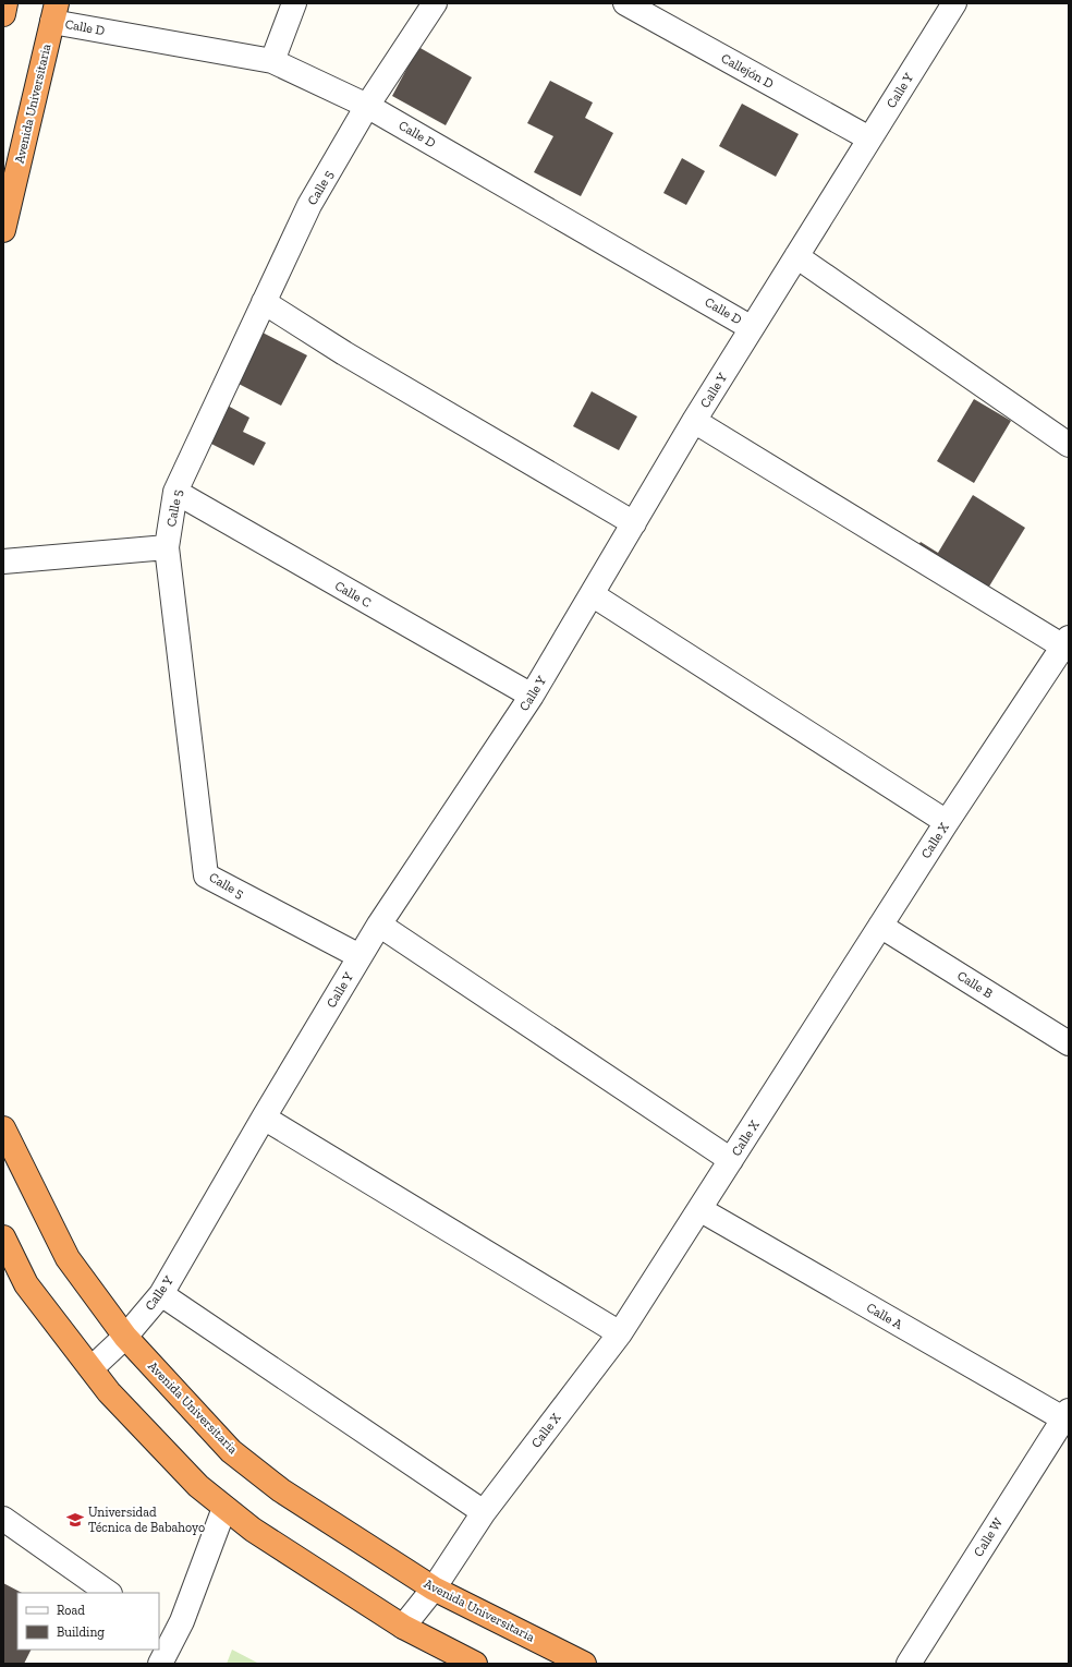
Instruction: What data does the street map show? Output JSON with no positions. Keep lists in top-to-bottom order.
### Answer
{
  "streets": {
    "highway": ["Avenida Universitaria"],
    "street": [
      "Calle D",
      "Callejón D",
      "Calle Y",
      "Calle 5",
      "Calle C",
      "Calle X",
      "Calle B",
      "Calle A",
      "Calle W"
    ]
  },
  "crossings": [
    ["Calle D", "Calle Y"],
    ["Calle D", "Avenida Universitaria"],
    ["Calle D", "Calle 5"],
    ["Callejón D", "Calle Y"],
    ["Calle Y", "Avenida Universitaria"],
    ["Calle Y", "Calle 5"],
    ["Calle Y", "Calle C"],
    ["Avenida Universitaria", "Calle X"],
    ["Calle 5", "Calle C"],
    ["Calle X", "Calle B"],
    ["Calle X", "Calle A"],
    ["Calle A", "Calle W"]
  ],
  "places": {
    "school or university": ["Universidad Técnica de Babahoyo"]
  },
  "legend": ["Road", "Building"]
}
